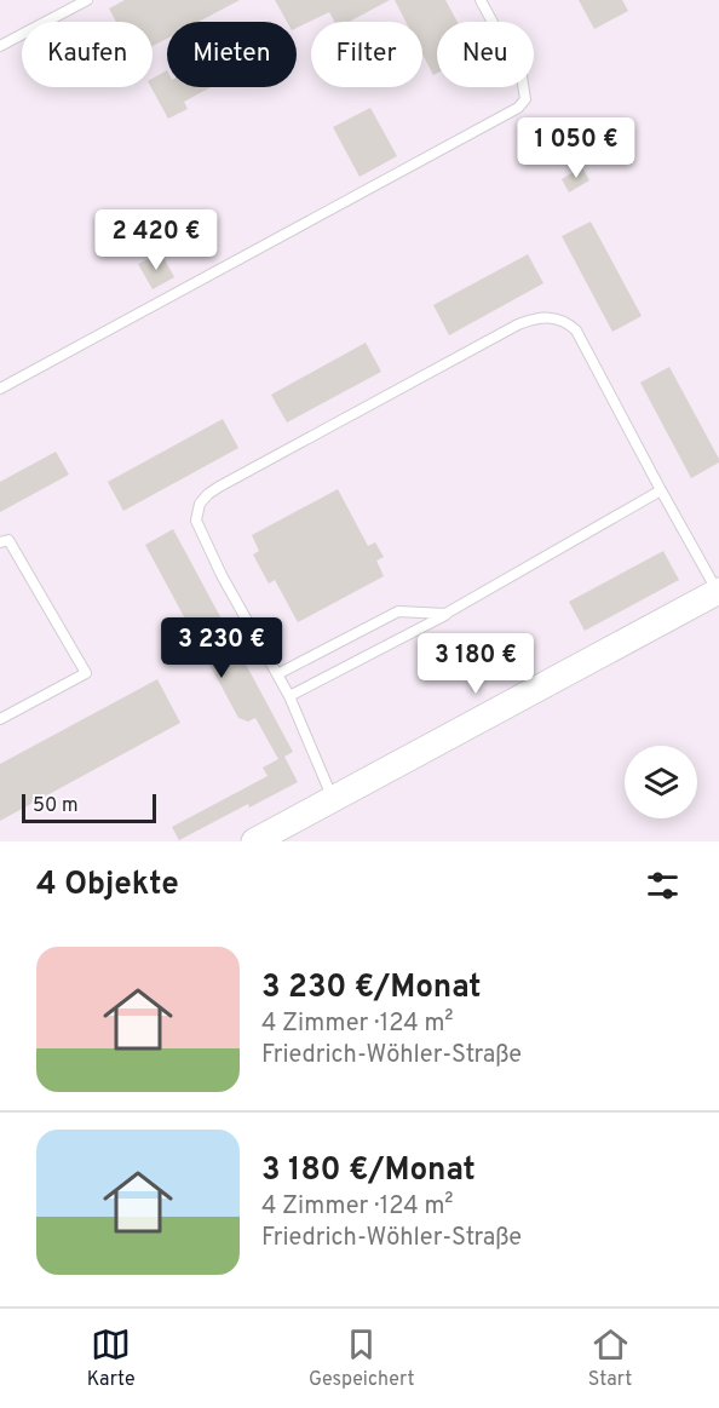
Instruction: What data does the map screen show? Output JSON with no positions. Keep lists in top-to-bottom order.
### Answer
{
  "scale_bar": "50 m",
  "page": {
    "chip": [
      "Kaufen",
      "Mieten",
      "Filter",
      "Neu"
    ],
    "price": [
      "1 050 €",
      "2 420 €",
      "3 230 €",
      "3 180 €"
    ],
    "scale": "50 m",
    "heading": "4 Objekte",
    "list": [
      {
        "name": "3 230 €/Monat",
        "note": "4 Zimmer · 124 m² · Friedrich-Wöhler-Straße"
      },
      {
        "name": "3 180 €/Monat",
        "note": "4 Zimmer · 124 m² · Friedrich-Wöhler-Straße"
      }
    ],
    "tabs": ["Karte", "Gespeichert", "Start"]
  }
}
